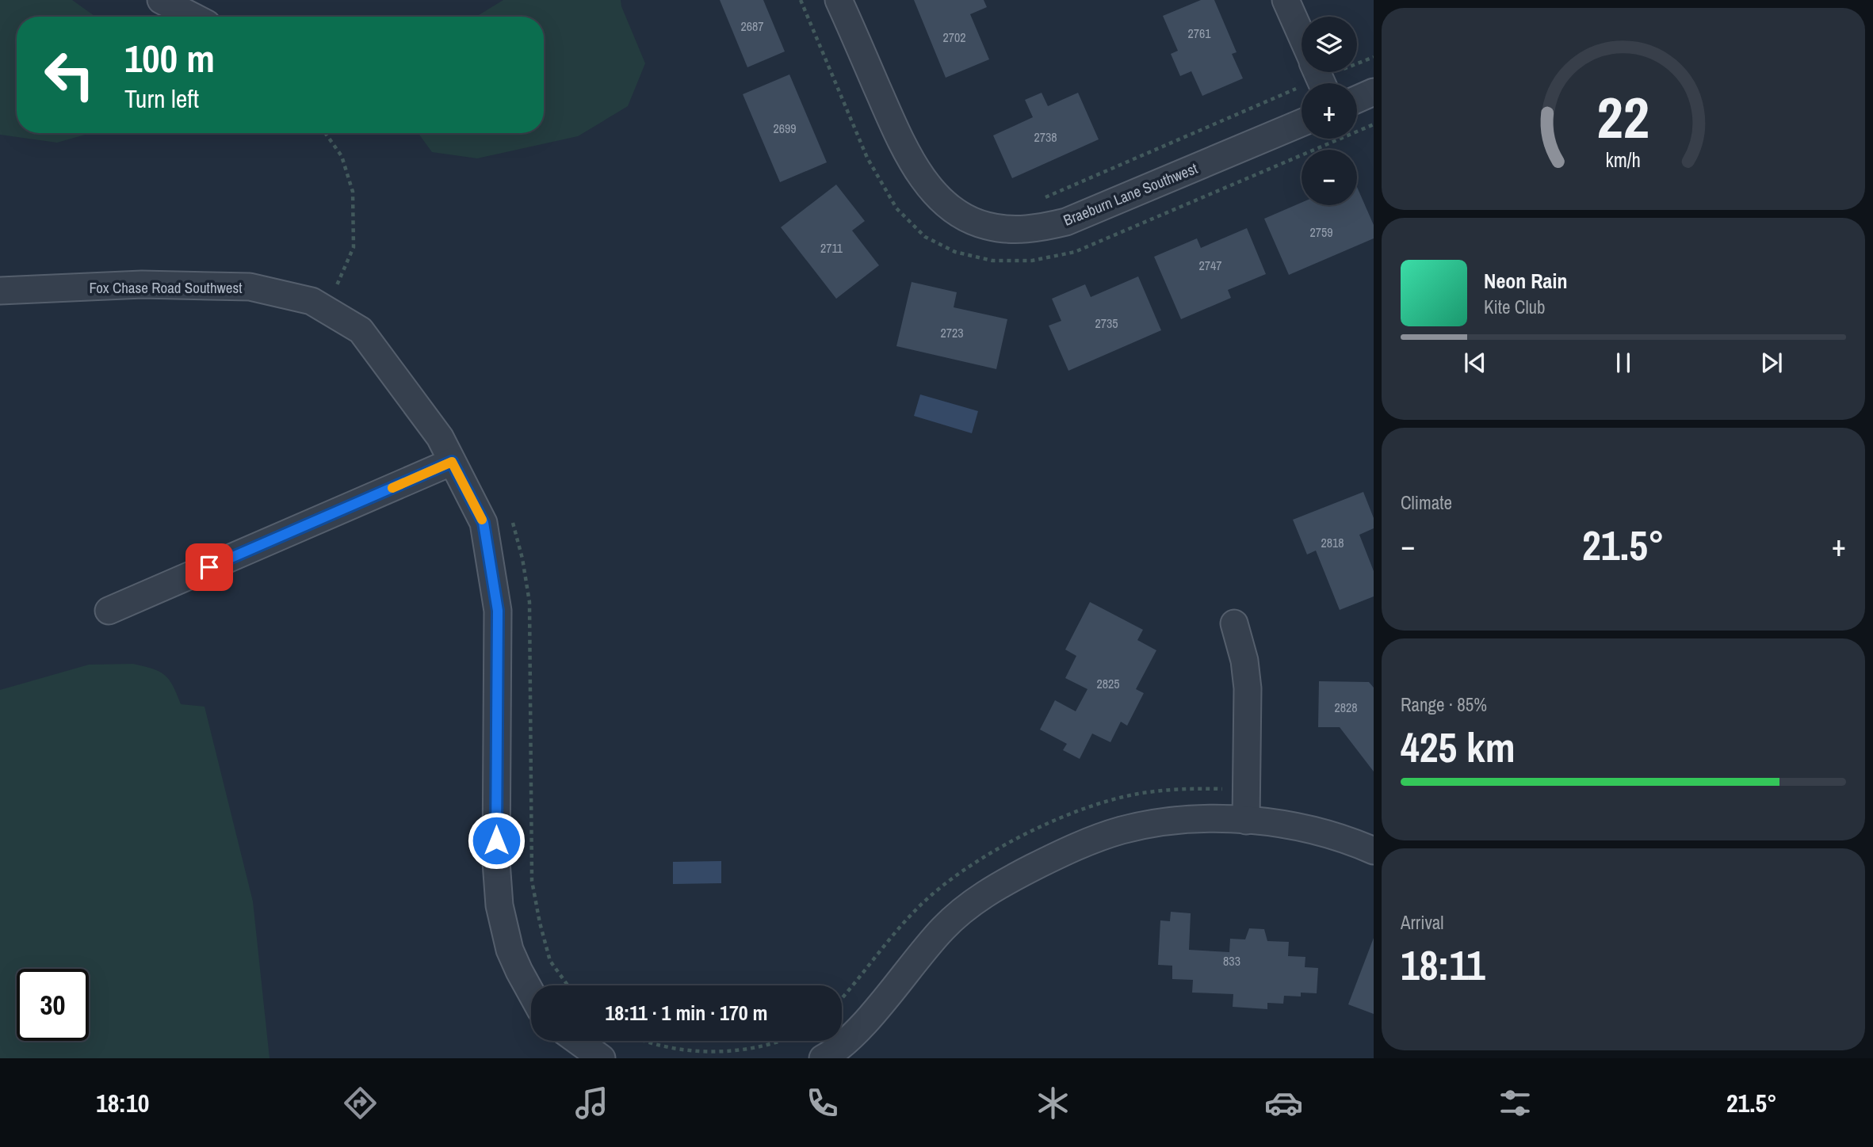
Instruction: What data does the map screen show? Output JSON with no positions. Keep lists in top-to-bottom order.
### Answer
{
  "streets": {
    "street": ["Braeburn Lane Southwest", "Fox Chase Road Southwest"]
  },
  "house_numbers": [
    "2687",
    "2761",
    "2702",
    "2699",
    "2738",
    "2759",
    "2711",
    "2747",
    "2735",
    "2723",
    "2818",
    "2825",
    "2828",
    "833"
  ],
  "page": {
    "map_buttons": ["+", "−"],
    "turn": ["100 m", "Turn left"],
    "song": ["Neon Rain", "Kite Club"],
    "tile": [
      "Climate",
      ["Range · 85%", "425 km"],
      ["Arrival", "18:11"]
    ],
    "heat": ["−", "21.5°", "+"],
    "limit": "30",
    "trip": "18:11 · 1 min · 170 m",
    "tabs": ["18:10", "21.5°"],
    "gauge": ["22", "km/h"]
  }
}
